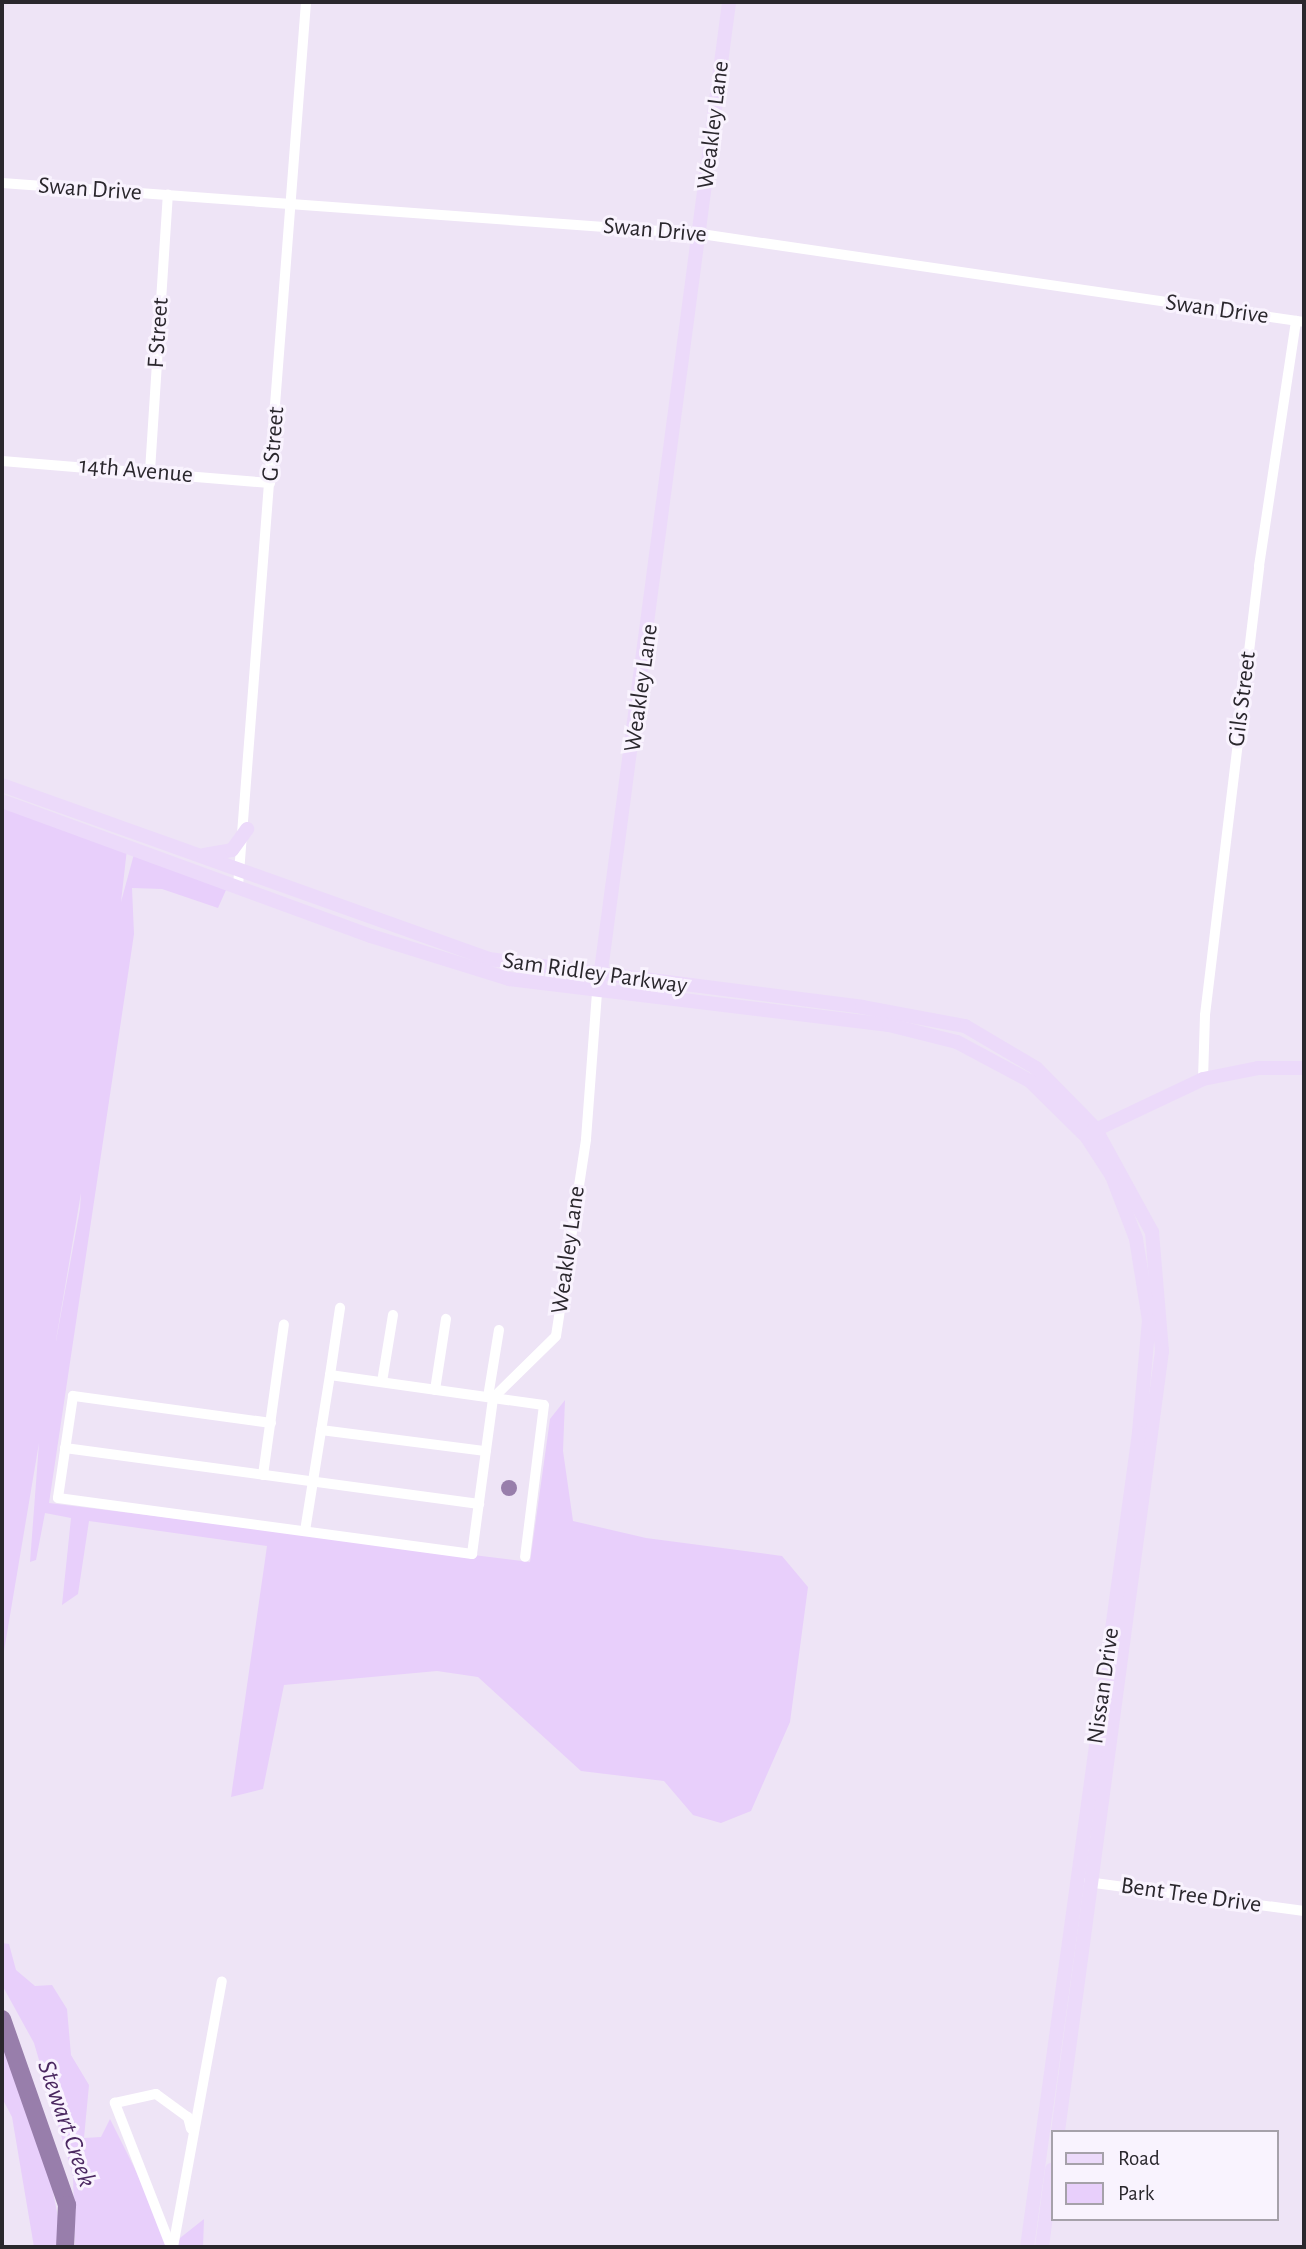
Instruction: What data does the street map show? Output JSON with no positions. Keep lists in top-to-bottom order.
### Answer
{
  "streets": {
    "main road": ["Weakley Lane", "Sam Ridley Parkway", "Nissan Drive"],
    "street": [
      "Swan Drive",
      "F Street",
      "G Street",
      "14th Avenue",
      "Gils Street",
      "Bent Tree Drive"
    ]
  },
  "crossings": [
    ["Weakley Lane", "Swan Drive"],
    ["Weakley Lane", "Sam Ridley Parkway"],
    ["Swan Drive", "F Street"],
    ["Swan Drive", "G Street"],
    ["Swan Drive", "Gils Street"],
    ["F Street", "14th Avenue"],
    ["G Street", "14th Avenue"],
    ["G Street", "Sam Ridley Parkway"],
    ["Sam Ridley Parkway", "Nissan Drive"],
    ["Nissan Drive", "Bent Tree Drive"]
  ],
  "water": ["Stewart Creek"],
  "legend": ["Road", "Park"]
}
